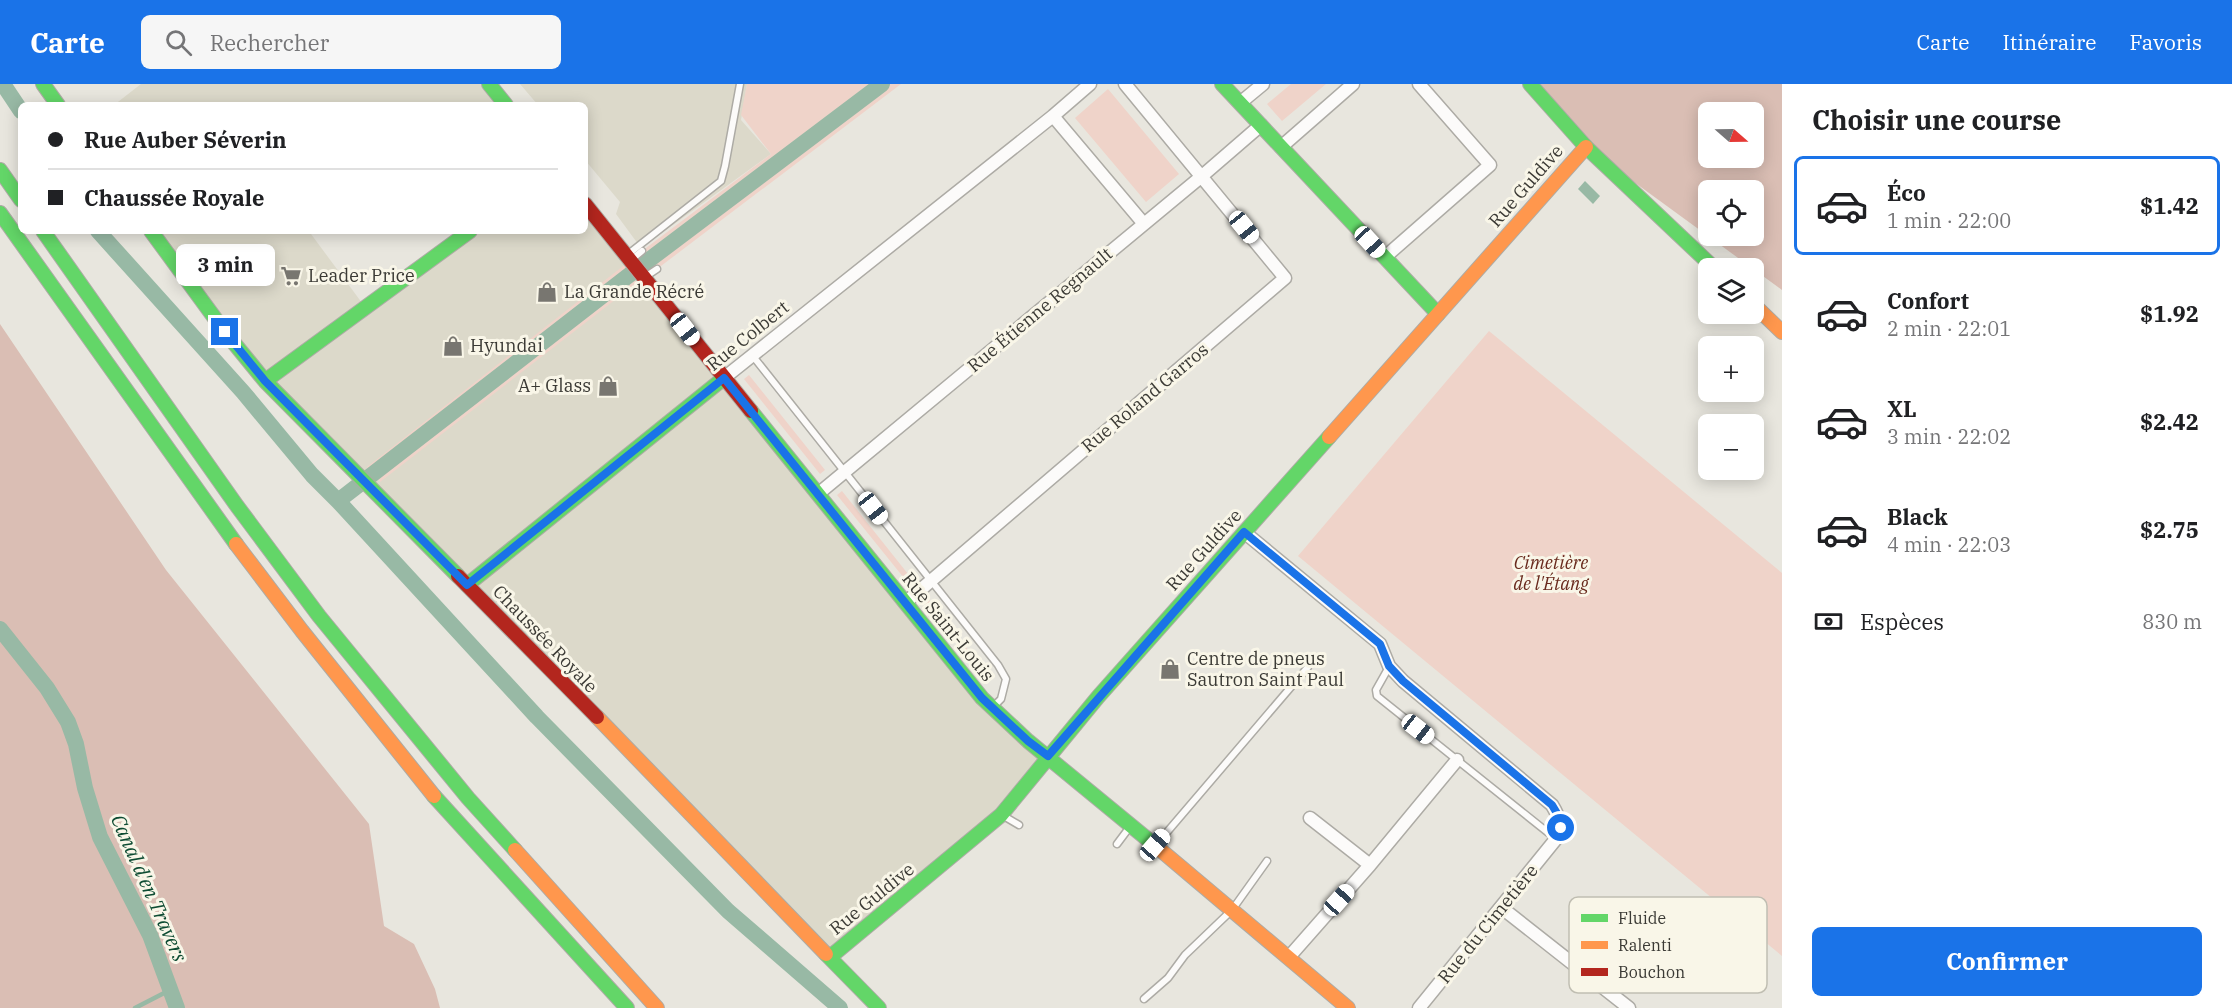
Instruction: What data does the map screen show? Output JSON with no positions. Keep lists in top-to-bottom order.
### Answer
{
  "streets": {
    "main road": [
      "Rue Guldive",
      "Rue Colbert",
      "Rue Saint-Louis",
      "Chaussée Royale"
    ],
    "street": ["Rue Étienne Regnault", "Rue Roland Garros", "Rue du Cimetière"]
  },
  "crossings": [
    ["Rue Guldive", "Rue Saint-Louis"],
    ["Rue Guldive", "Chaussée Royale"],
    ["Rue Étienne Regnault", "Rue Roland Garros"],
    ["Rue Étienne Regnault", "Rue Saint-Louis"],
    ["Rue Colbert", "Rue Saint-Louis"],
    ["Rue Colbert", "Chaussée Royale"],
    ["Rue Roland Garros", "Rue Saint-Louis"]
  ],
  "water": ["Canal d'en Travers"],
  "parks": ["Cimetière de l'Étang"],
  "places": {
    "supermarket": ["Leader Price"],
    "shop": [
      "La Grande Récré",
      "Hyundai",
      "A+ Glass",
      "Centre de pneus Sautron Saint Paul"
    ]
  },
  "legend": ["Fluide", "Ralenti", "Bouchon"],
  "north": "right",
  "page": {
    "header": "Carte",
    "search": "Rechercher",
    "nav": ["Carte", "Itinéraire", "Favoris"],
    "heading": "Choisir une course",
    "map_buttons": ["+", "−"],
    "banner": ["Rue Auber Séverin", "Chaussée Royale"],
    "list": [
      {
        "name": "Éco",
        "note": "1 min · 22:00",
        "value": "$1.42"
      },
      {
        "name": "Confort",
        "note": "2 min · 22:01",
        "value": "$1.92"
      },
      {
        "name": "XL",
        "note": "3 min · 22:02",
        "value": "$2.42"
      },
      {
        "name": "Black",
        "note": "4 min · 22:03",
        "value": "$2.75"
      }
    ],
    "bubble": "3 min",
    "pay": ["Espèces", "830 m"],
    "buttons": "Confirmer"
  }
}
